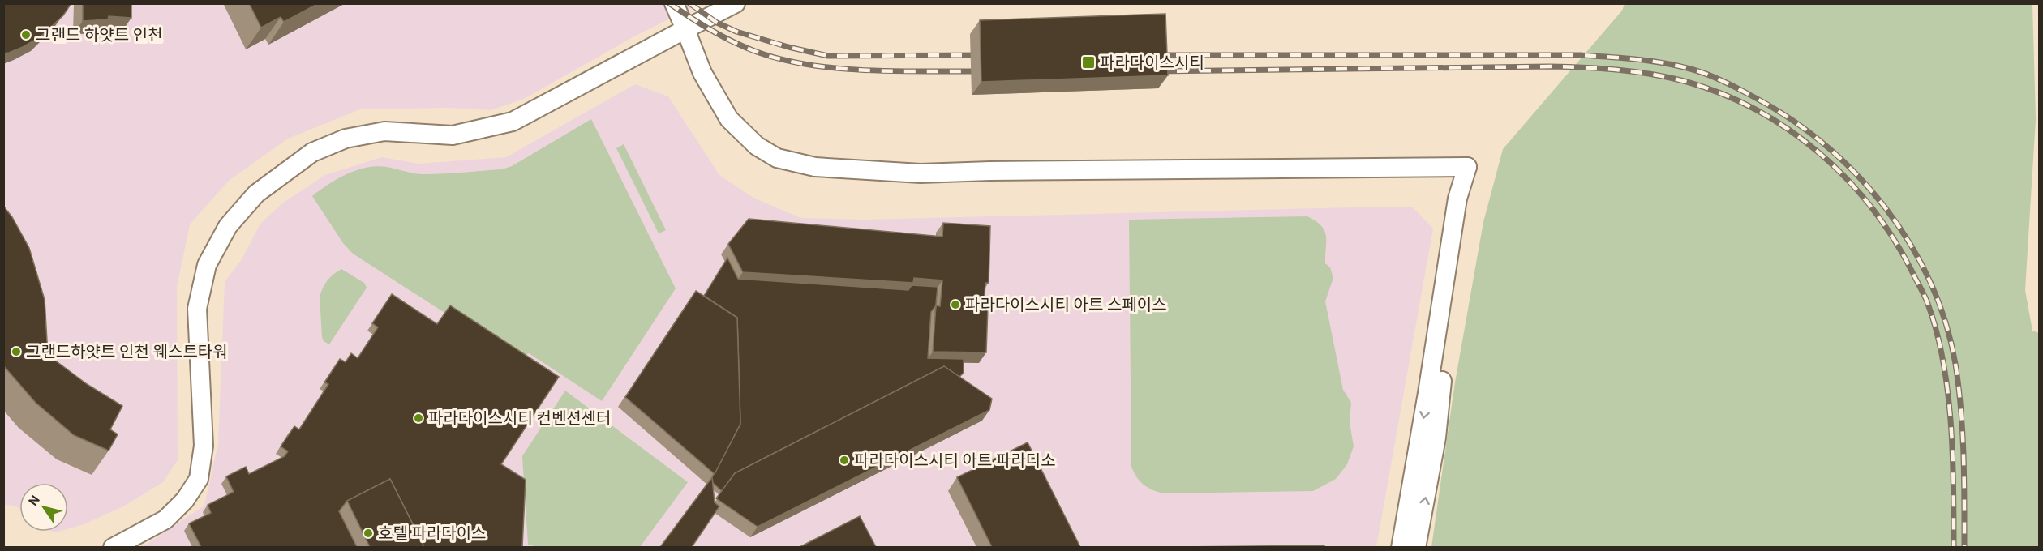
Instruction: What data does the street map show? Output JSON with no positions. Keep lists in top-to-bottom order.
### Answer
{
  "places": {
    "other": [
      "그랜드 하얏트 인천",
      "파라다이스시티 아트 스페이스",
      "그랜드하얏트 인천 웨스트타워",
      "파라다이스시티 컨벤션센터",
      "파라다이스시티 아트 파라디소",
      "호텔 파라다이스"
    ],
    "transit": ["파라다이스시티"]
  },
  "north": "top left"
}
